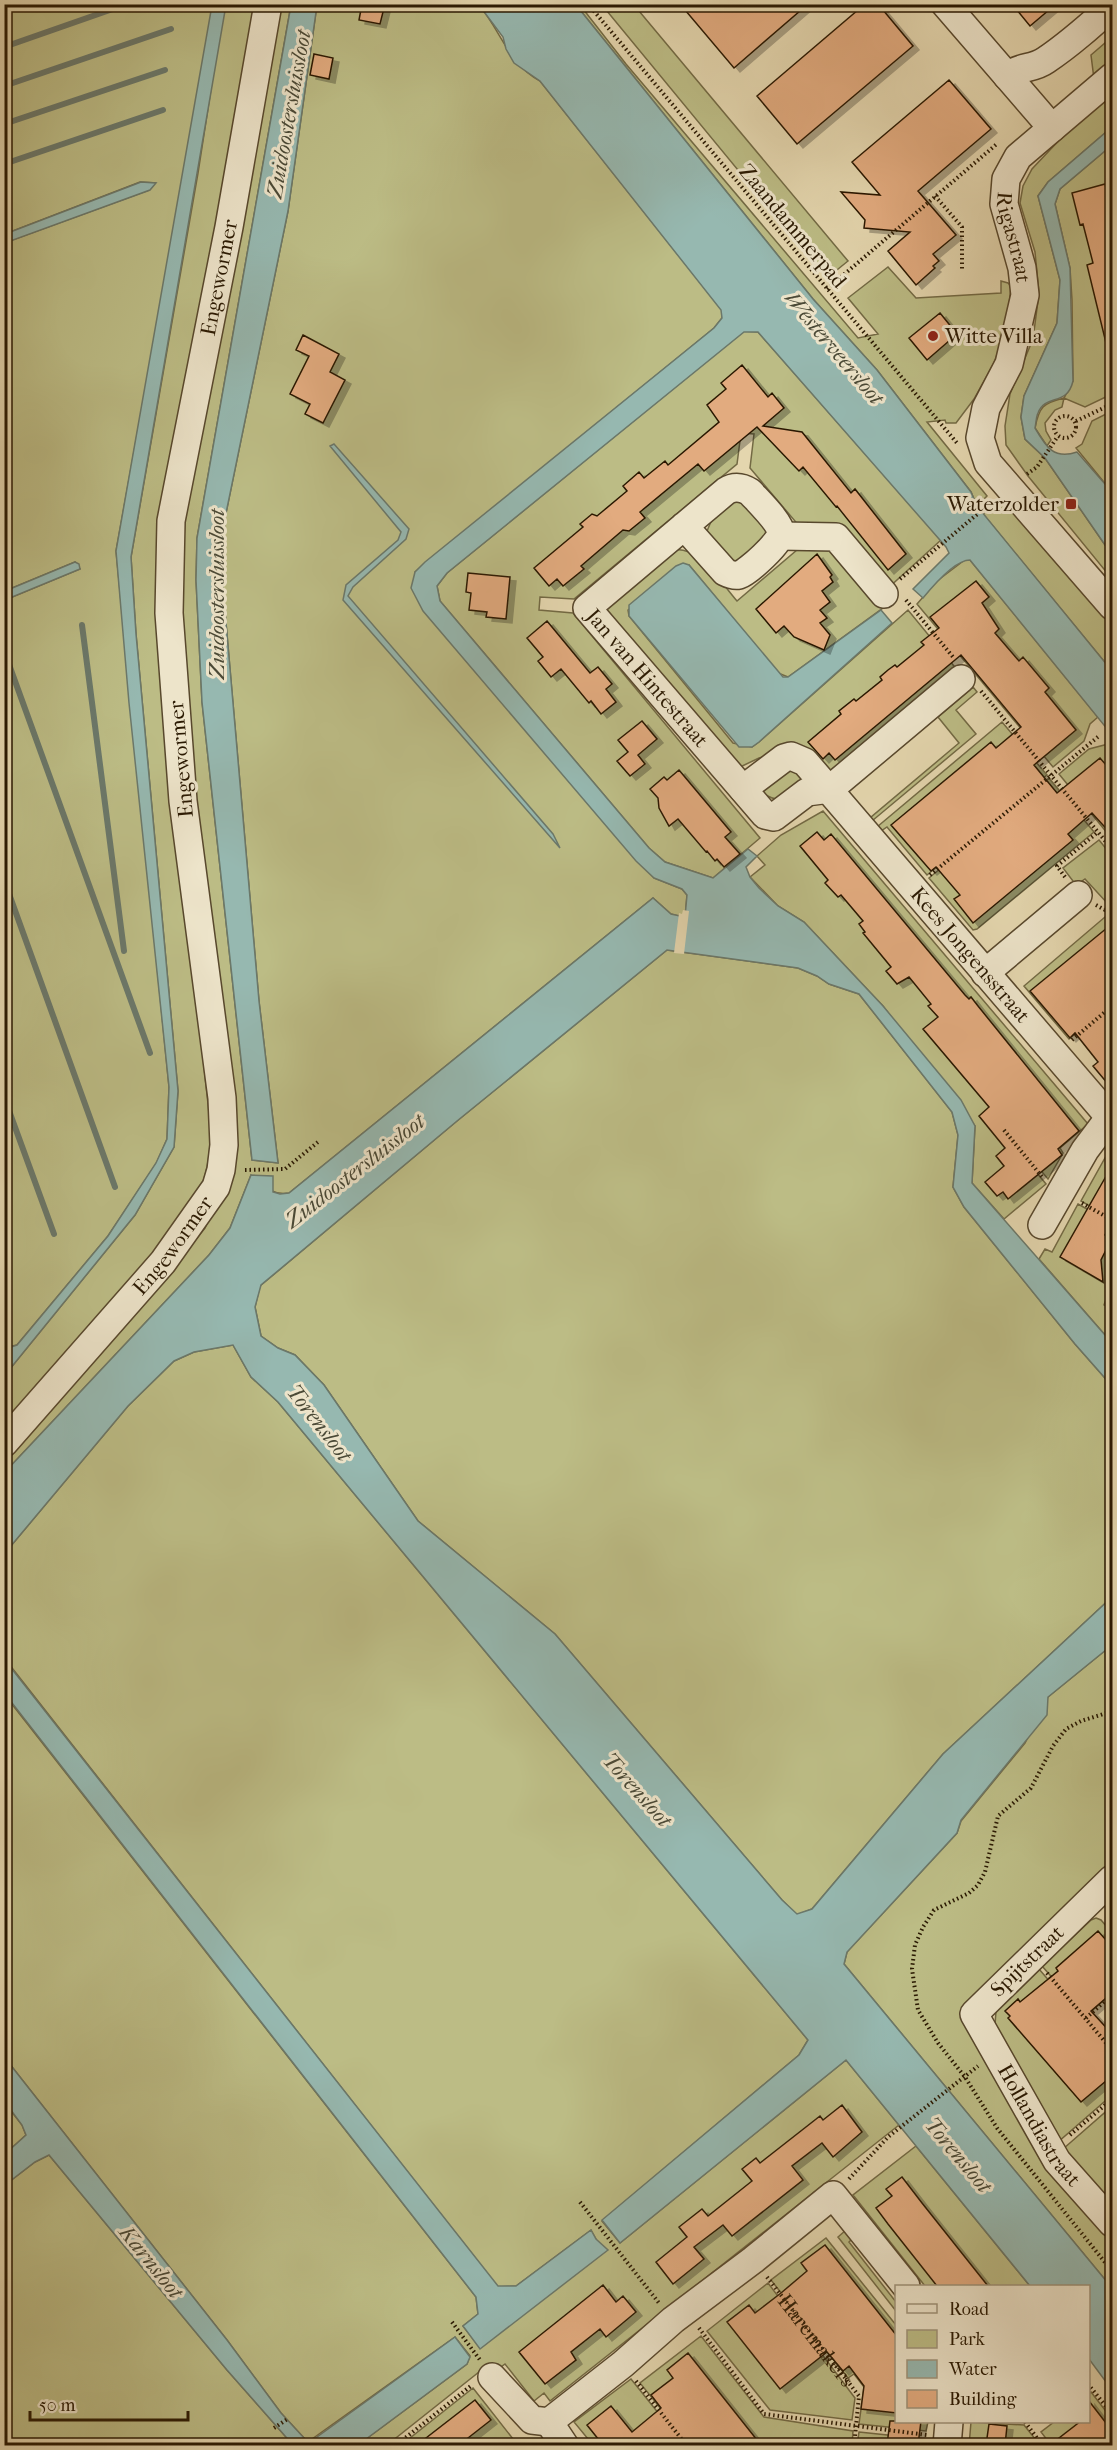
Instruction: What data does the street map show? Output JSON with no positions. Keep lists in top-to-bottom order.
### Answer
{
  "streets": {
    "street": [
      "Rigastraat",
      "Engewormer",
      "Jan van Hintestraat",
      "Kees Jongensstraat",
      "Spijtstraat",
      "Hollandiastraat"
    ],
    "path": ["Zaandammerpad", "Haremakers"]
  },
  "crossings": [
    ["Zaandammerpad", "Rigastraat"],
    ["Jan van Hintestraat", "Kees Jongensstraat"],
    ["Spijtstraat", "Hollandiastraat"]
  ],
  "water": [
    "Zuidoostersluissloot",
    "Westerveersloot",
    "Torensloot",
    "Karnsloot"
  ],
  "places": {
    "other": ["Witte Villa"],
    "transit": ["Waterzolder"]
  },
  "legend": [
    "Road",
    "Park",
    "Water",
    "Building"
  ],
  "scale_bar": "50 m"
}
